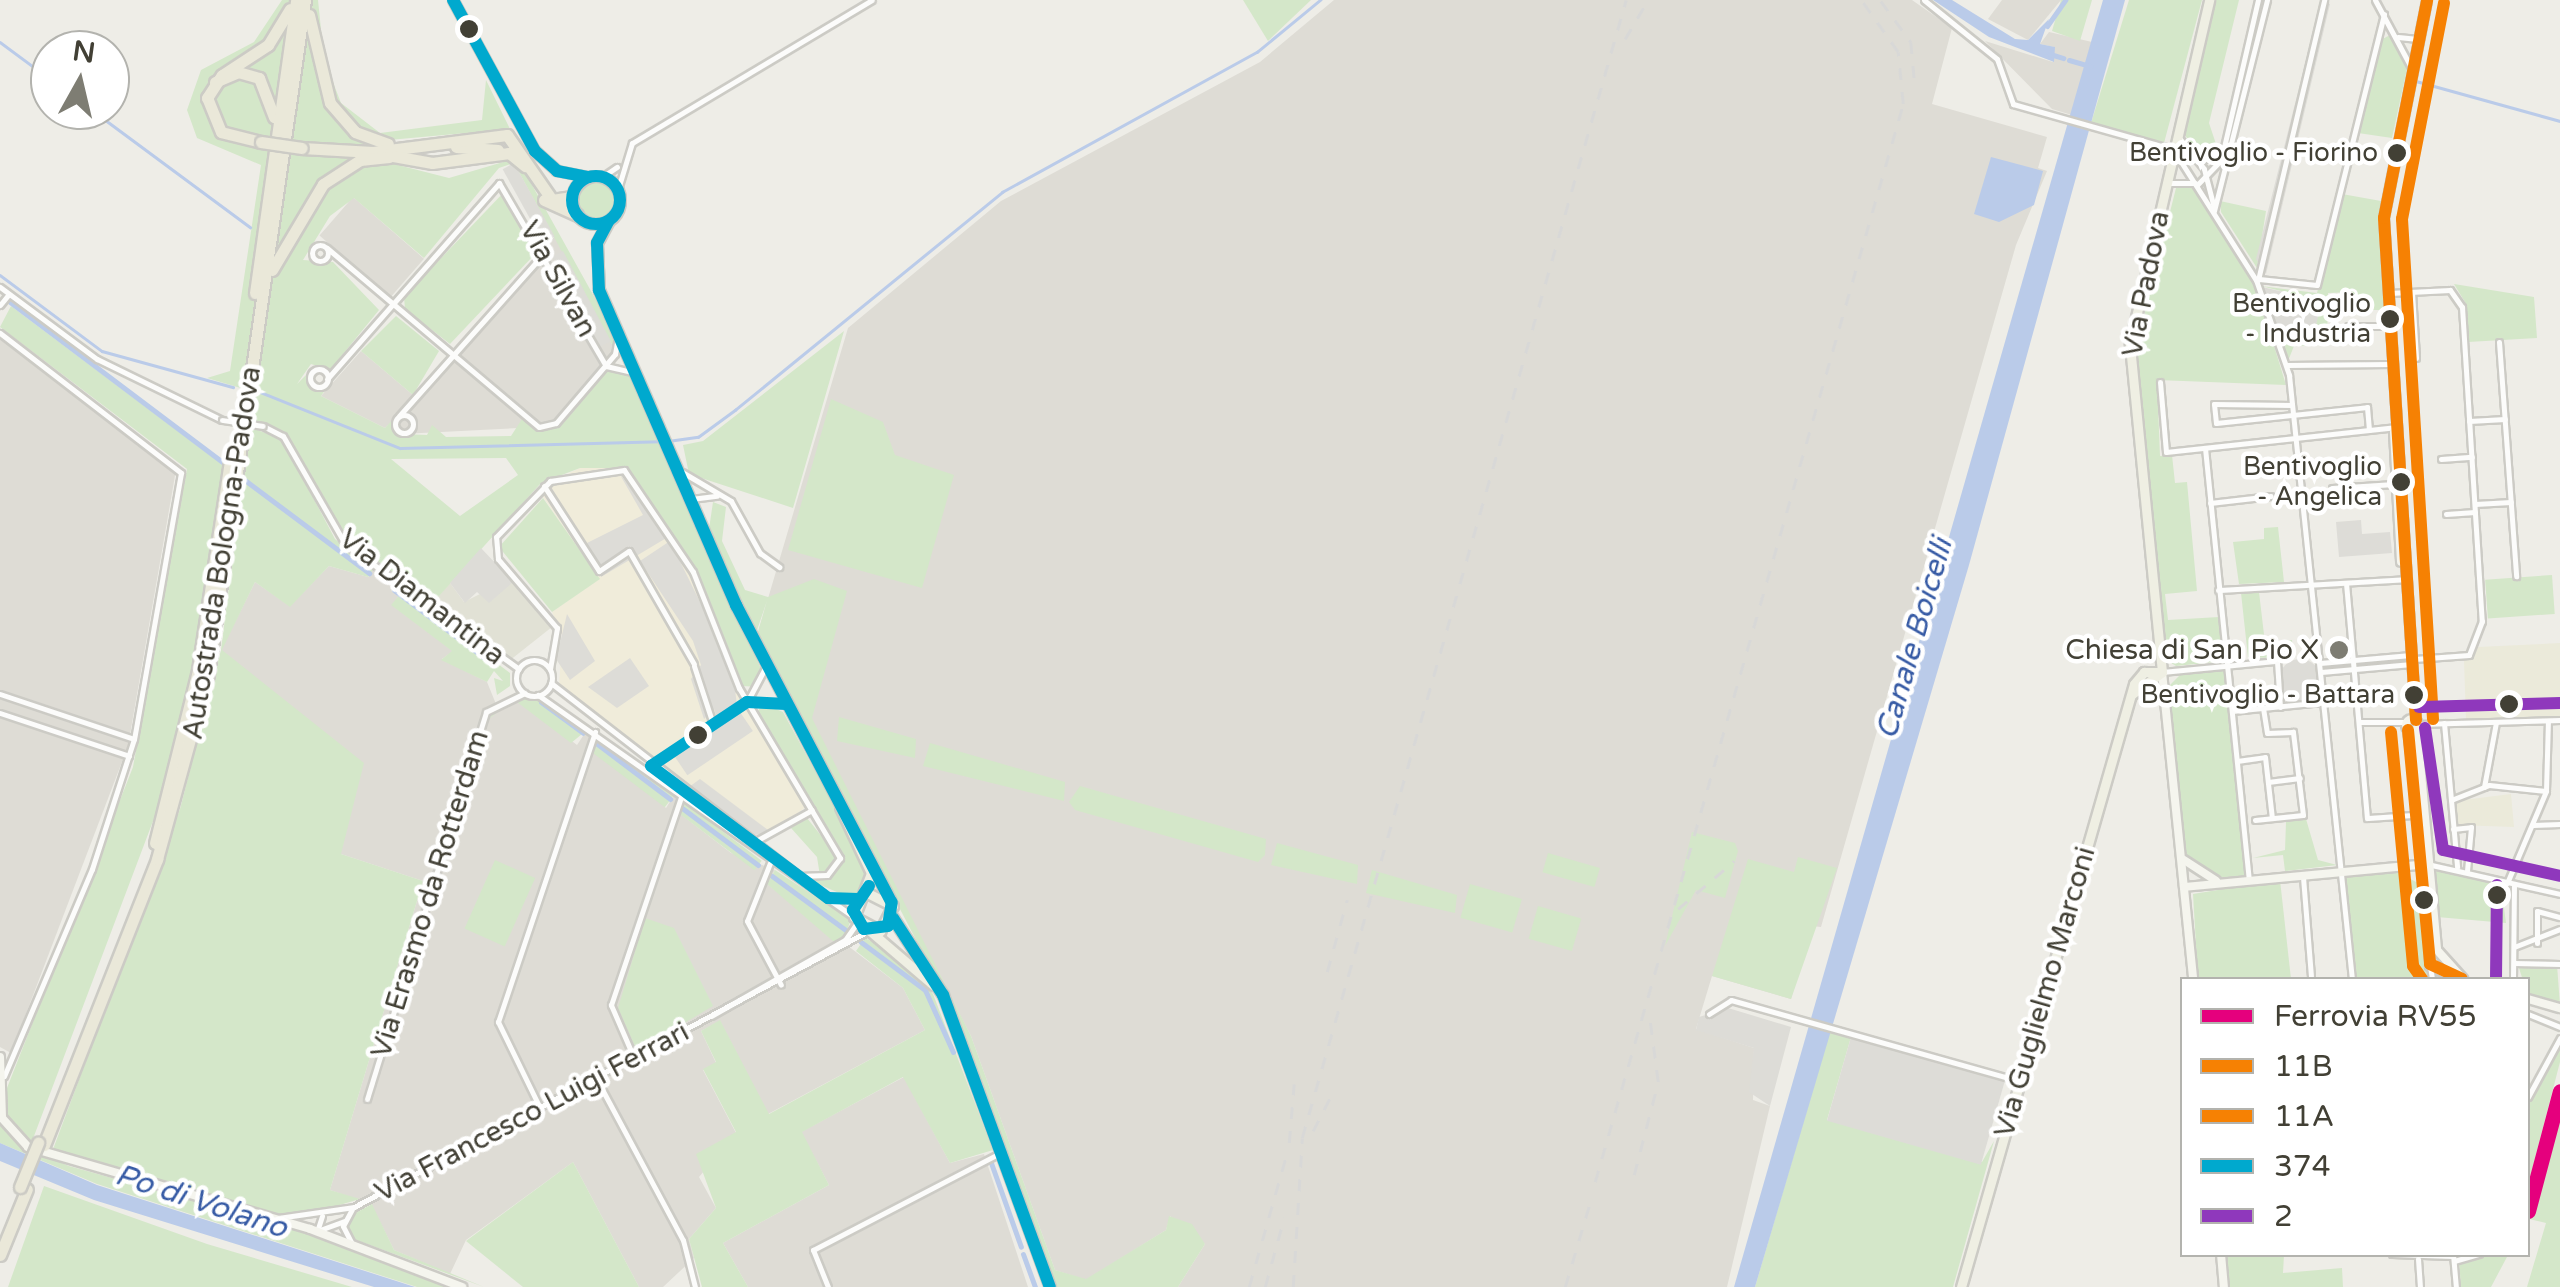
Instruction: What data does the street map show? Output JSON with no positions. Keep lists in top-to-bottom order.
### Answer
{
  "streets": {
    "highway": ["Autostrada Bologna-Padova"],
    "main road": ["Via Padova", "Via Guglielmo Marconi"],
    "street": [
      "Via Silvan",
      "Via Diamantina",
      "Via Erasmo da Rotterdam",
      "Via Francesco Luigi Ferrari"
    ]
  },
  "crossings": [
    ["Via Padova", "Via Guglielmo Marconi"],
    ["Via Diamantina", "Via Erasmo da Rotterdam"],
    ["Via Diamantina", "Via Francesco Luigi Ferrari"]
  ],
  "water": ["Canale Boicelli", "Po di Volano"],
  "places": [
    "Bentivoglio - Fiorino",
    "Bentivoglio - Industria",
    "Bentivoglio - Angelica",
    "Chiesa di San Pio X",
    "Bentivoglio - Battara"
  ],
  "lines": [
    "transit line 11B",
    "transit line 374",
    "transit line 11A",
    "transit line 2",
    "rail line RV55"
  ],
  "legend": [
    "Ferrovia RV55",
    "11B",
    "11A",
    "374",
    "2"
  ],
  "north": "top"
}
